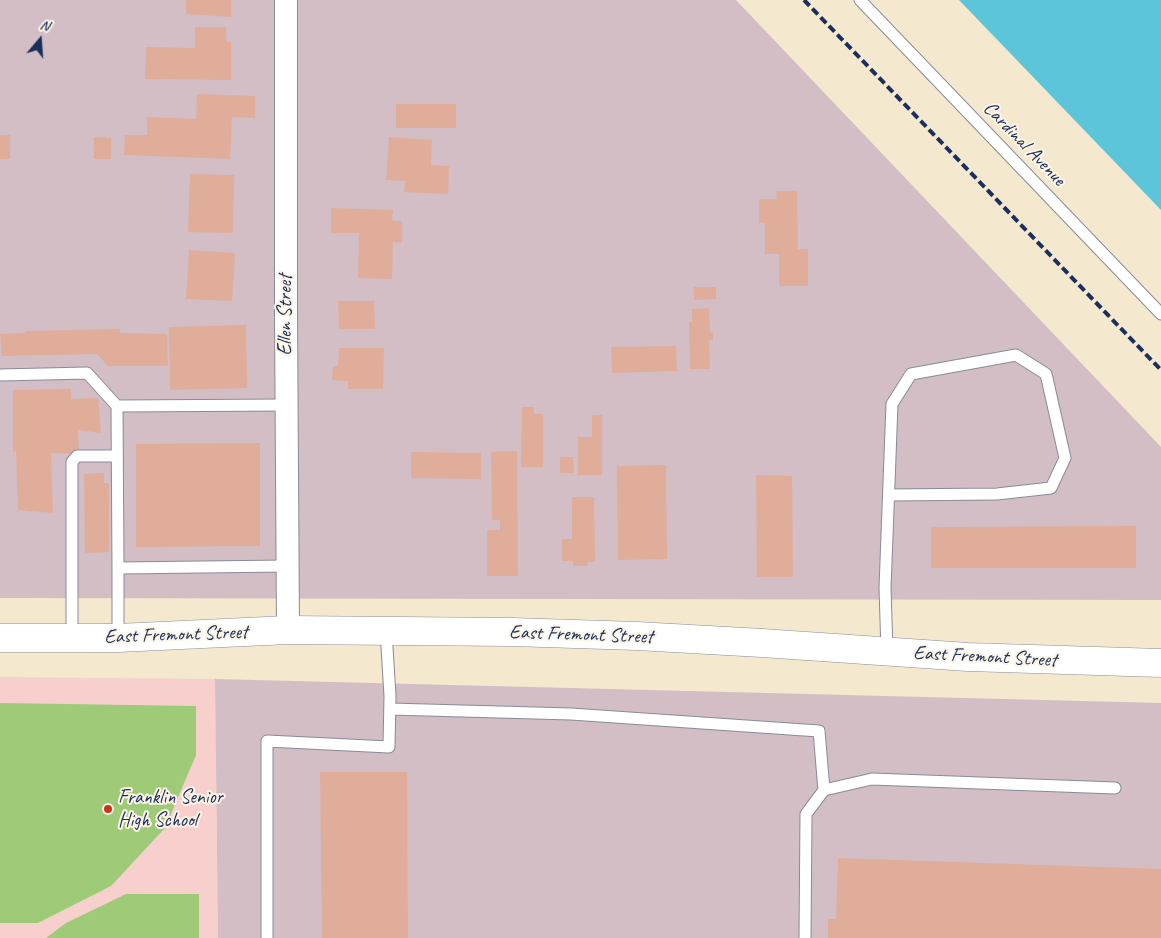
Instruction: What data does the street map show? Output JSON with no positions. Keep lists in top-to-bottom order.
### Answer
{
  "streets": {
    "main road": ["East Fremont Street"],
    "street": ["Ellen Street"],
    "lane": ["Cardinal Avenue"]
  },
  "crossings": [
    ["Ellen Street", "East Fremont Street"]
  ],
  "places": ["Franklin Senior High School"],
  "north": "top"
}
